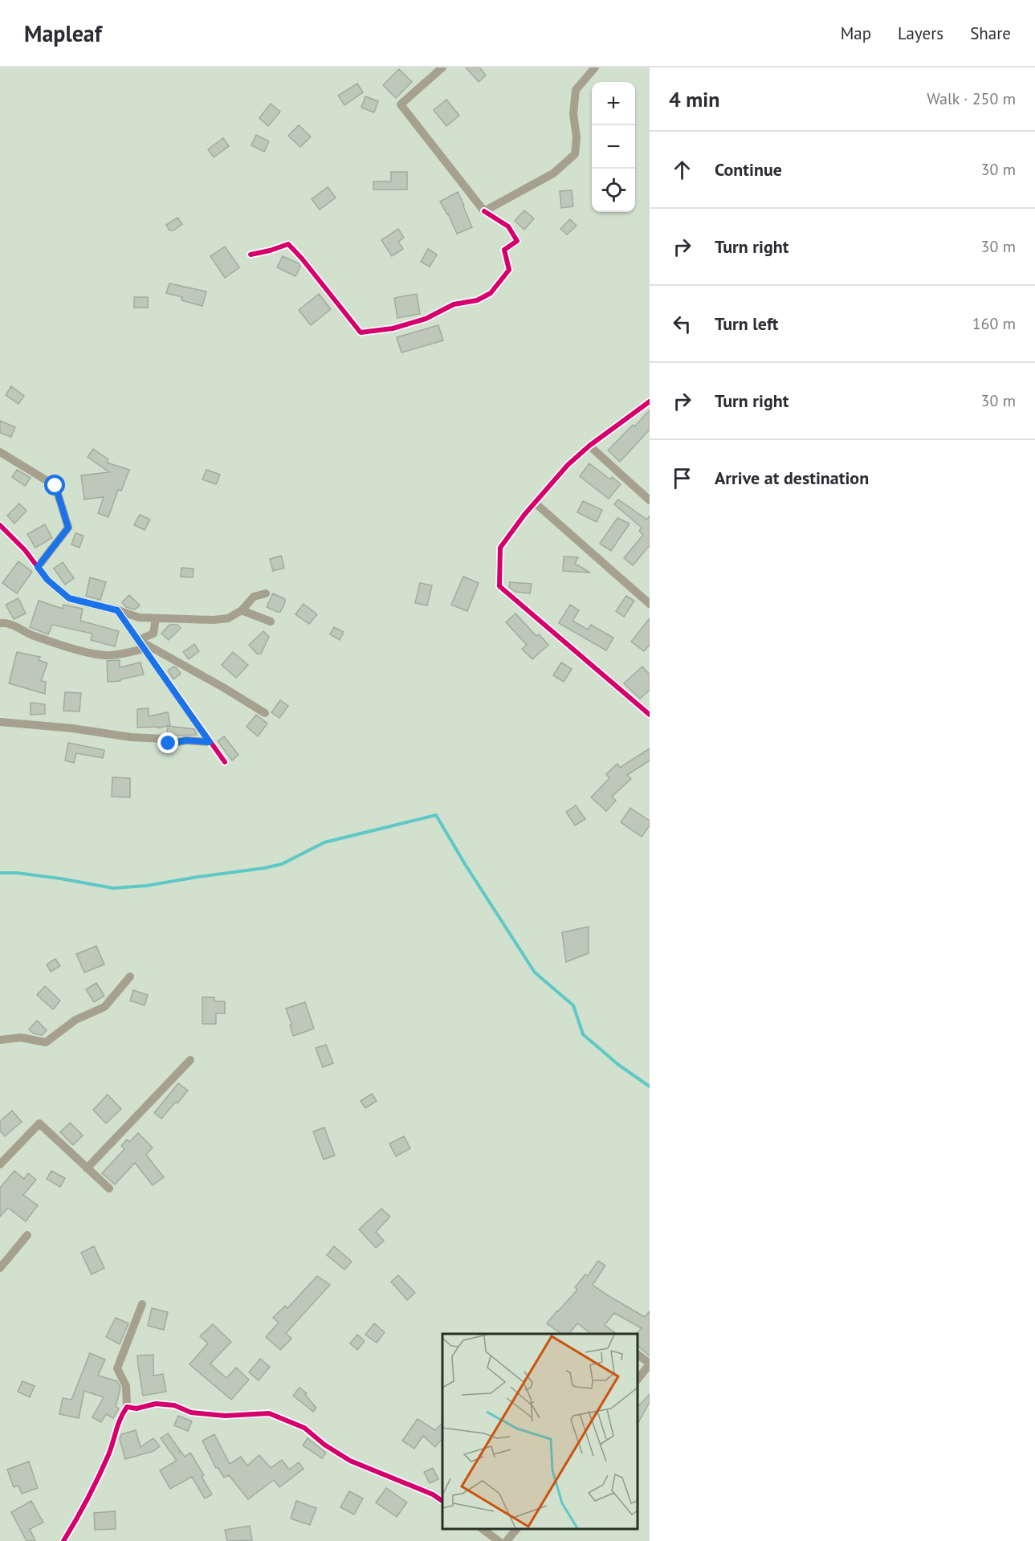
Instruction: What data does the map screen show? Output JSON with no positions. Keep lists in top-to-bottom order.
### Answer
{
  "page": {
    "header": "Mapleaf",
    "nav": ["Map", "Layers", "Share"],
    "heading": ["4 min", "Walk · 250 m"],
    "map_buttons": ["+", "−"],
    "list": [
      ["Continue", "30 m"],
      ["Turn right", "30 m"],
      ["Turn left", "160 m"],
      ["Turn right", "30 m"],
      "Arrive at destination"
    ]
  }
}
